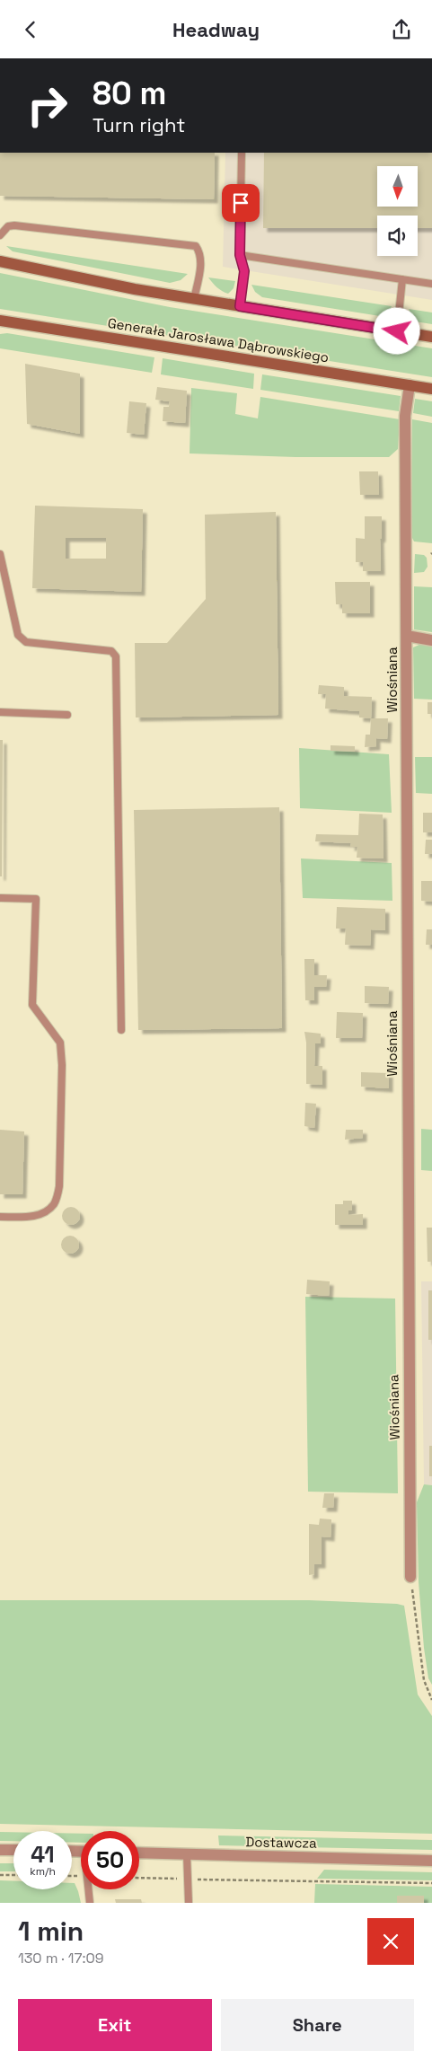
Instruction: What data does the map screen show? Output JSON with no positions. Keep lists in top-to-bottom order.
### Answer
{
  "streets": {
    "main road": ["Generała Jarosława Dąbrowskiego"],
    "street": ["Wiośniana", "Dostawcza"]
  },
  "crossings": [
    ["Generała Jarosława Dąbrowskiego", "Wiośniana"]
  ],
  "north": "bottom",
  "page": {
    "header": "Headway",
    "turn": ["80 m", "Turn right"],
    "speed": "41 km/h",
    "limit": "50",
    "heading": ["1 min", "130 m · 17:09"],
    "buttons": ["Exit", "Share"]
  }
}
